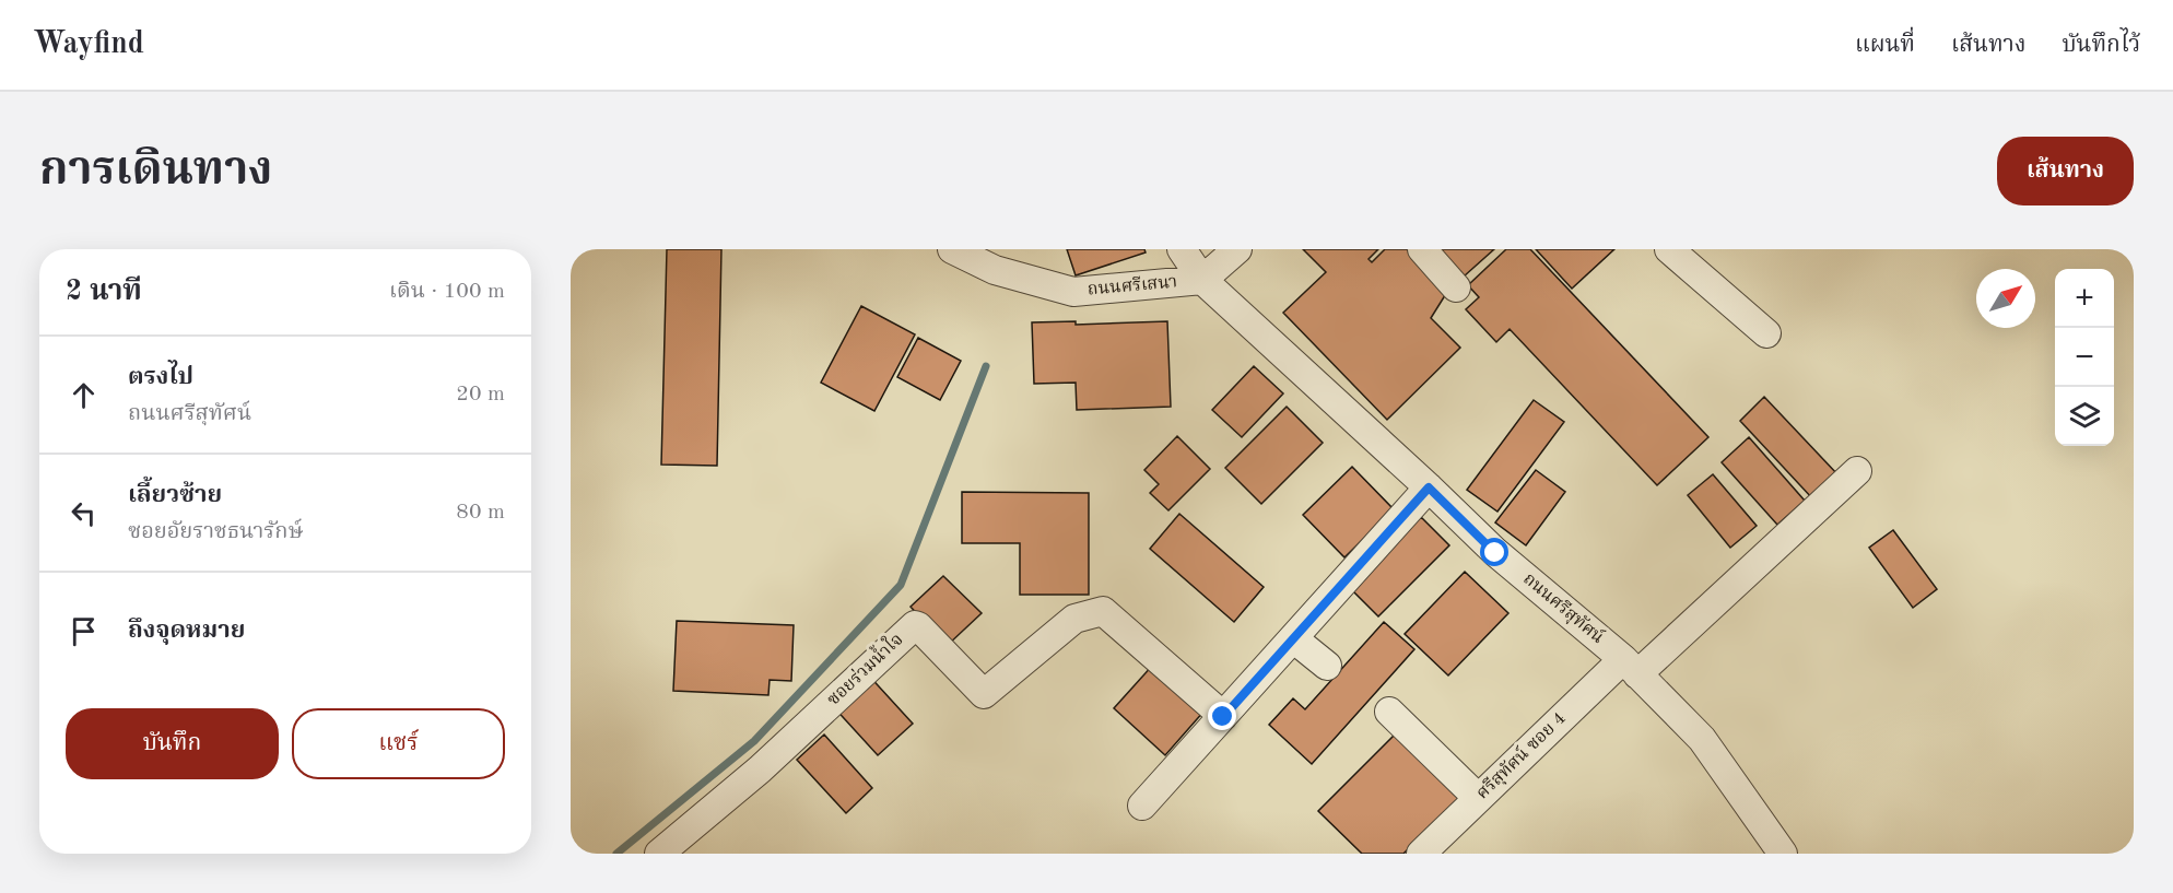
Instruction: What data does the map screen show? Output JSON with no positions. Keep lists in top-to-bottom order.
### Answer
{
  "streets": {
    "street": [
      "ถนนศรีเสนา",
      "ถนนศรีสุทัศน์",
      "ซอยร่วมน้ำใจ",
      "ศรีสุทัศน์ ซอย 4"
    ]
  },
  "crossings": [
    ["ถนนศรีเสนา", "ถนนศรีสุทัศน์"],
    ["ถนนศรีสุทัศน์", "ศรีสุทัศน์ ซอย 4"]
  ],
  "north": "top right",
  "page": {
    "header": "Wayfind",
    "nav": ["แผนที่", "เส้นทาง", "บันทึกไว้"],
    "title": "การเดินทาง",
    "buttons": [
      "เส้นทาง",
      ["บันทึก", "แชร์"]
    ],
    "heading": ["2 นาที", "เดิน · 100 m"],
    "map_buttons": ["+", "−"],
    "list": [
      ["ตรงไป", "ถนนศรีสุทัศน์", "20 m"],
      ["เลี้ยวซ้าย", "ซอยอัยราชธนารักษ์", "80 m"],
      "ถึงจุดหมาย"
    ]
  }
}
